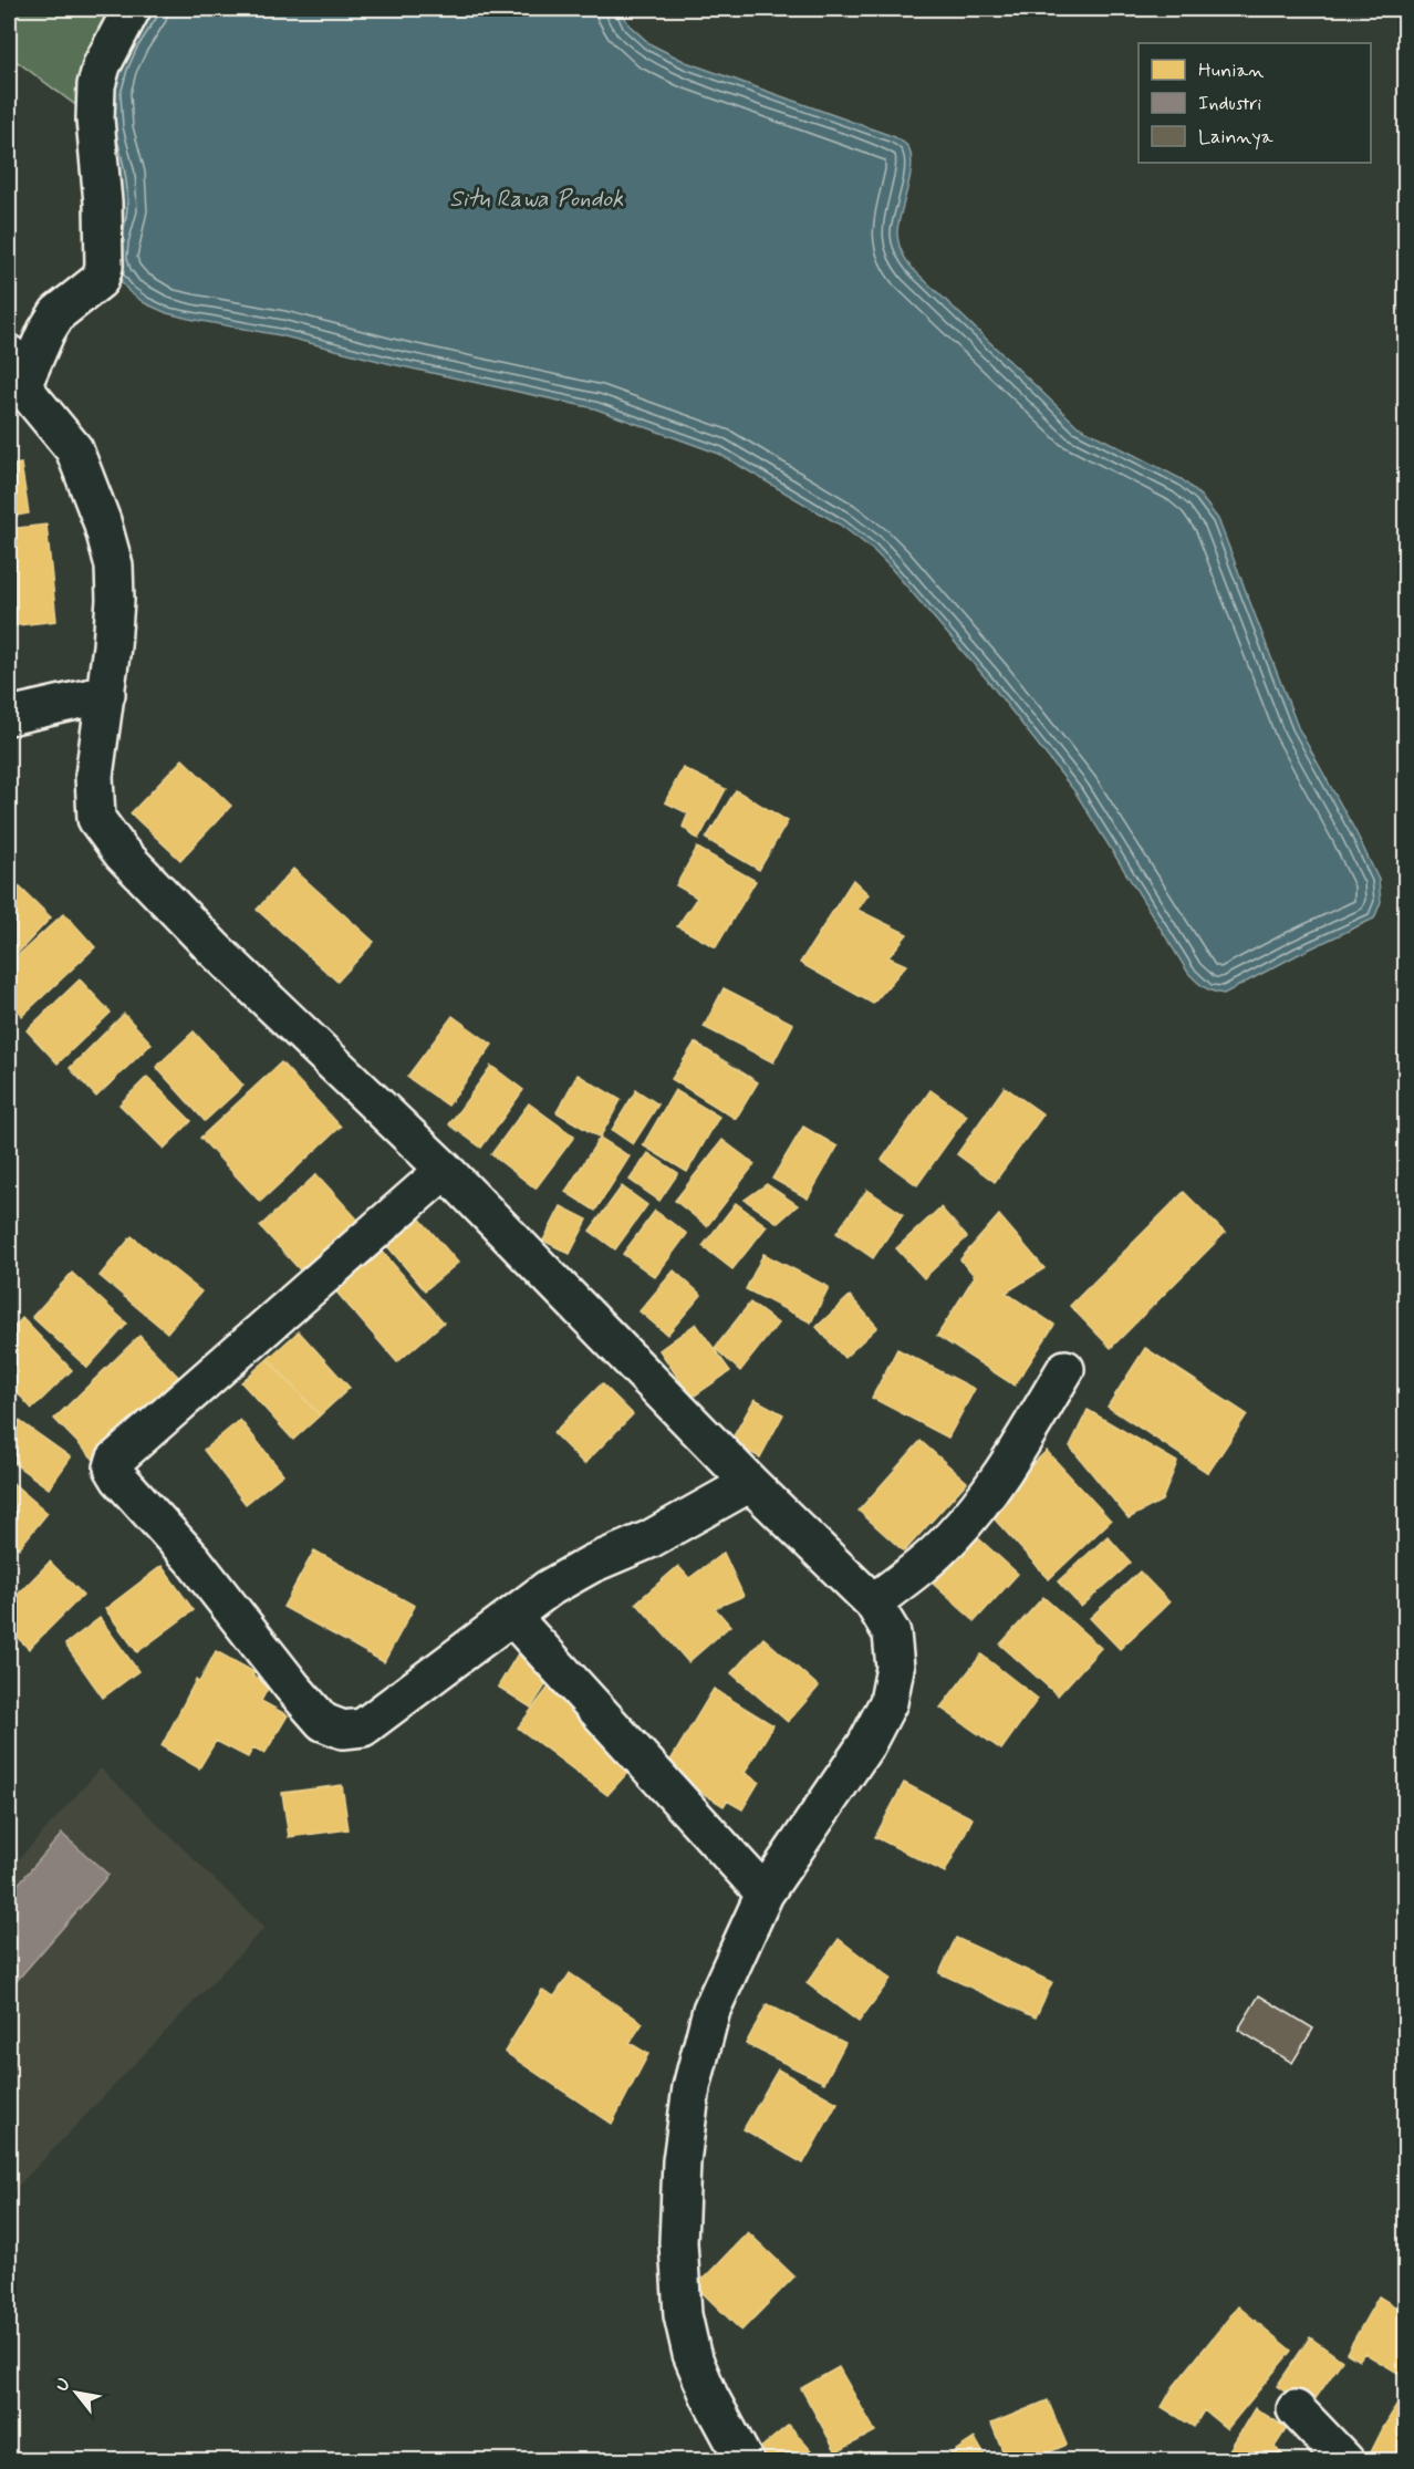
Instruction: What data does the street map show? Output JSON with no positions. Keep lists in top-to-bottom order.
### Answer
{
  "water": ["Situ Rawa Pondok"],
  "legend": ["Hunian", "Industri", "Lainnya"],
  "north": "top left"
}
